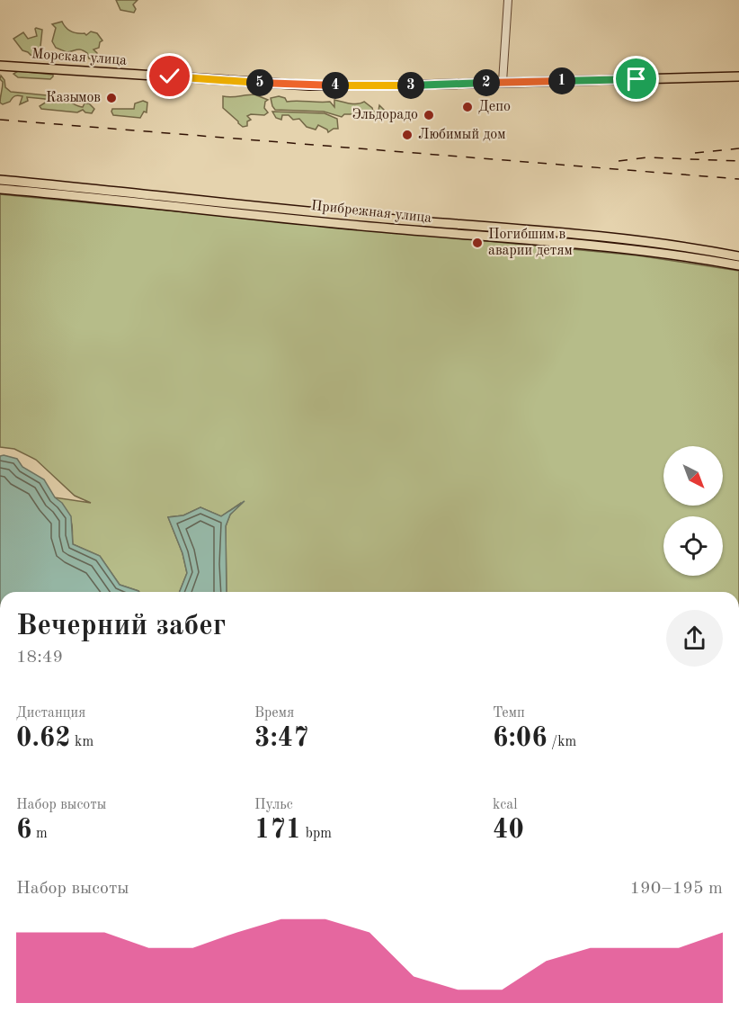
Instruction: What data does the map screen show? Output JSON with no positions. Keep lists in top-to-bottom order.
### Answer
{
  "streets": {
    "main road": ["Морская улица", "Прибрежная улица"]
  },
  "places": [
    "Казымов",
    "Депо",
    "Эльдорадо",
    "Любимый дом",
    "Погибшим в аварии детям"
  ],
  "north": "bottom right",
  "page": {
    "pins": [
      "1",
      "2",
      "5",
      "3",
      "4"
    ],
    "heading": ["Вечерний забег", "18:49"],
    "stats": [
      ["Дистанция", "0.62 km"],
      ["Время", "3:47"],
      ["Темп", "6:06 /km"],
      ["Набор высоты", "6 m"],
      ["Пульс", "171 bpm"],
      ["kcal", "40"]
    ],
    "chart": ["Набор высоты", "190–195 m"]
  }
}
